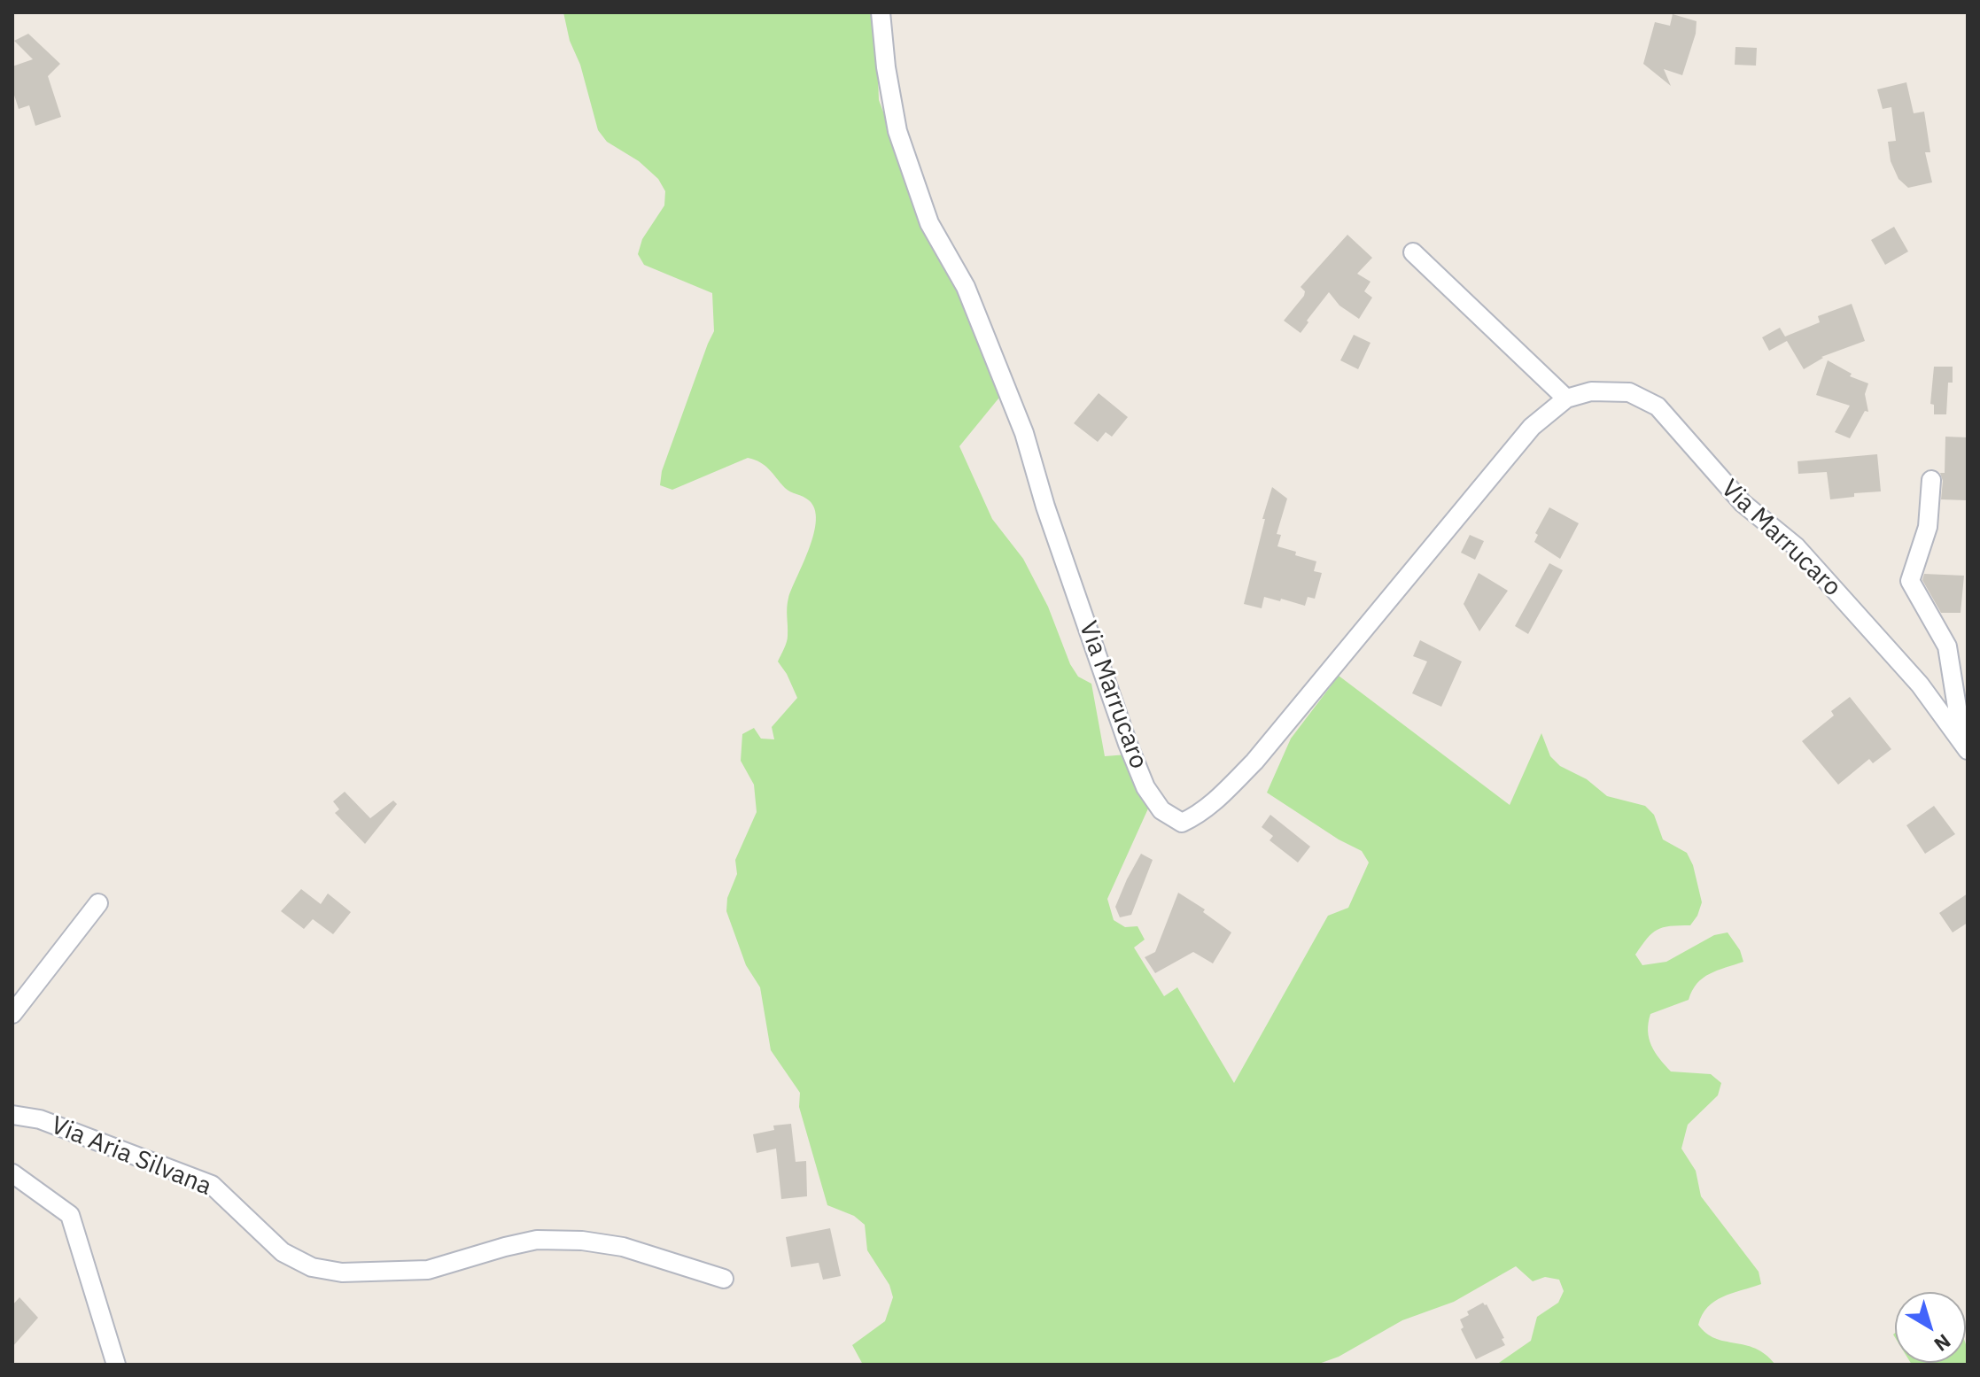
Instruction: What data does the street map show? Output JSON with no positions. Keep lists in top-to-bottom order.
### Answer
{
  "streets": {
    "street": ["Via Marrucaro", "Via Aria Silvana"]
  },
  "north": "bottom right"
}
